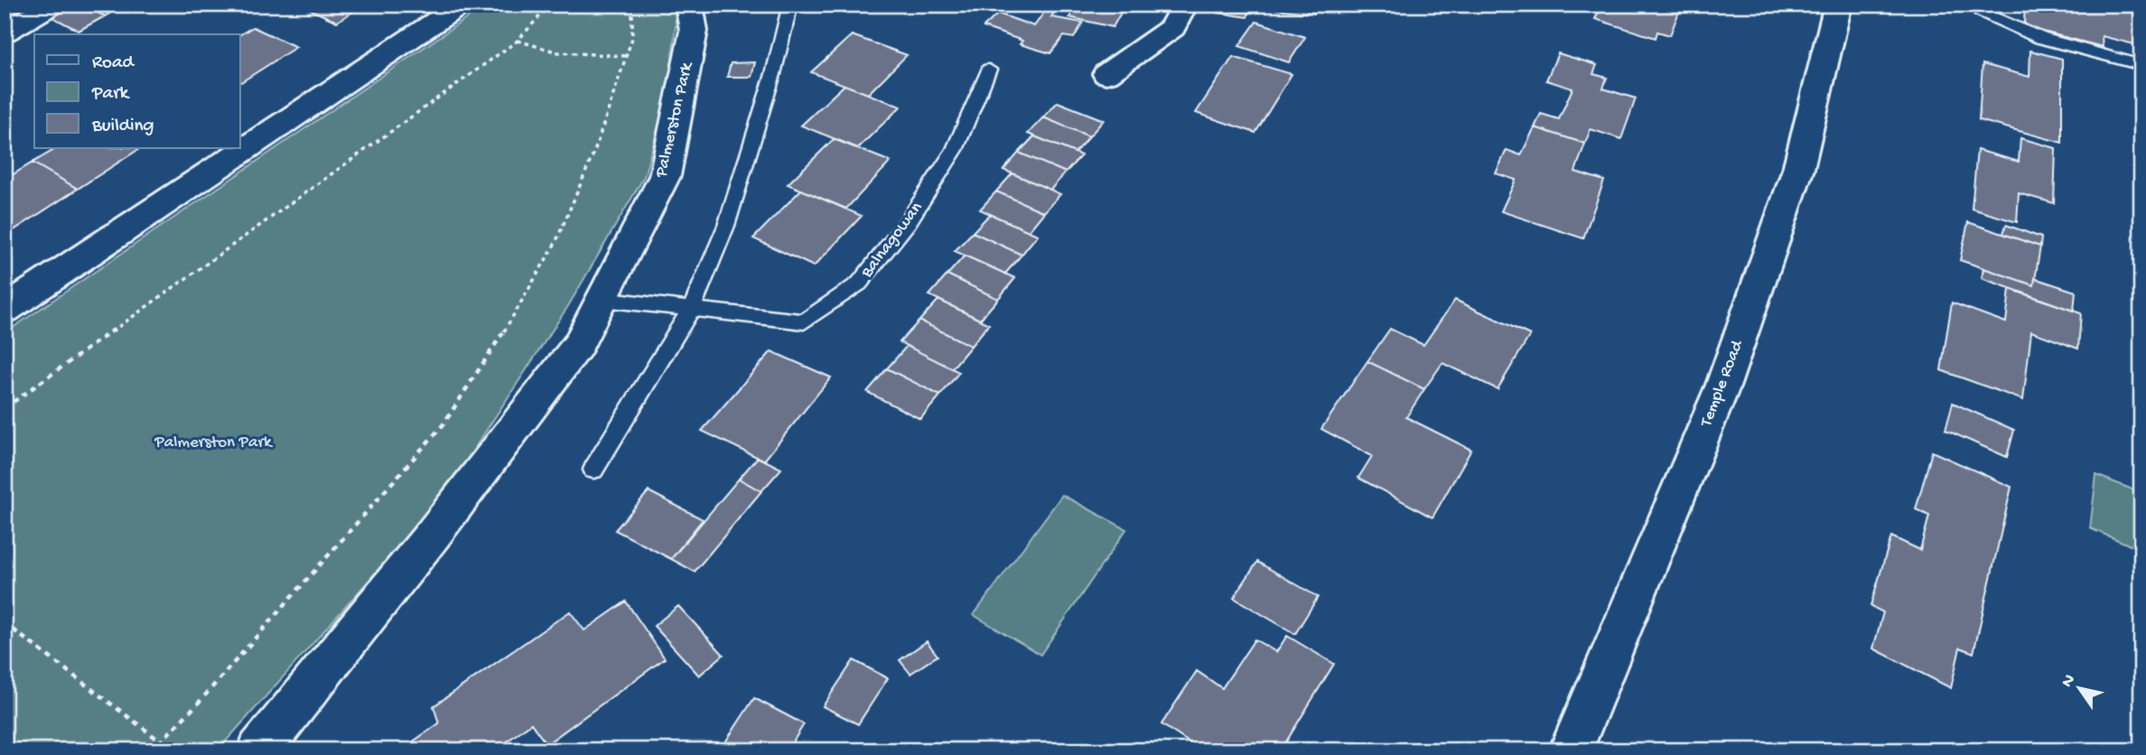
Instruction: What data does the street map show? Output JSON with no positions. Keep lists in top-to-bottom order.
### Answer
{
  "streets": {
    "street": ["Palmerston Park", "Temple Road"],
    "lane": ["Balnagowan"]
  },
  "crossings": [
    ["Palmerston Park", "Balnagowan"]
  ],
  "parks": ["Palmerston Park"],
  "legend": ["Road", "Park", "Building"],
  "north": "top left"
}
